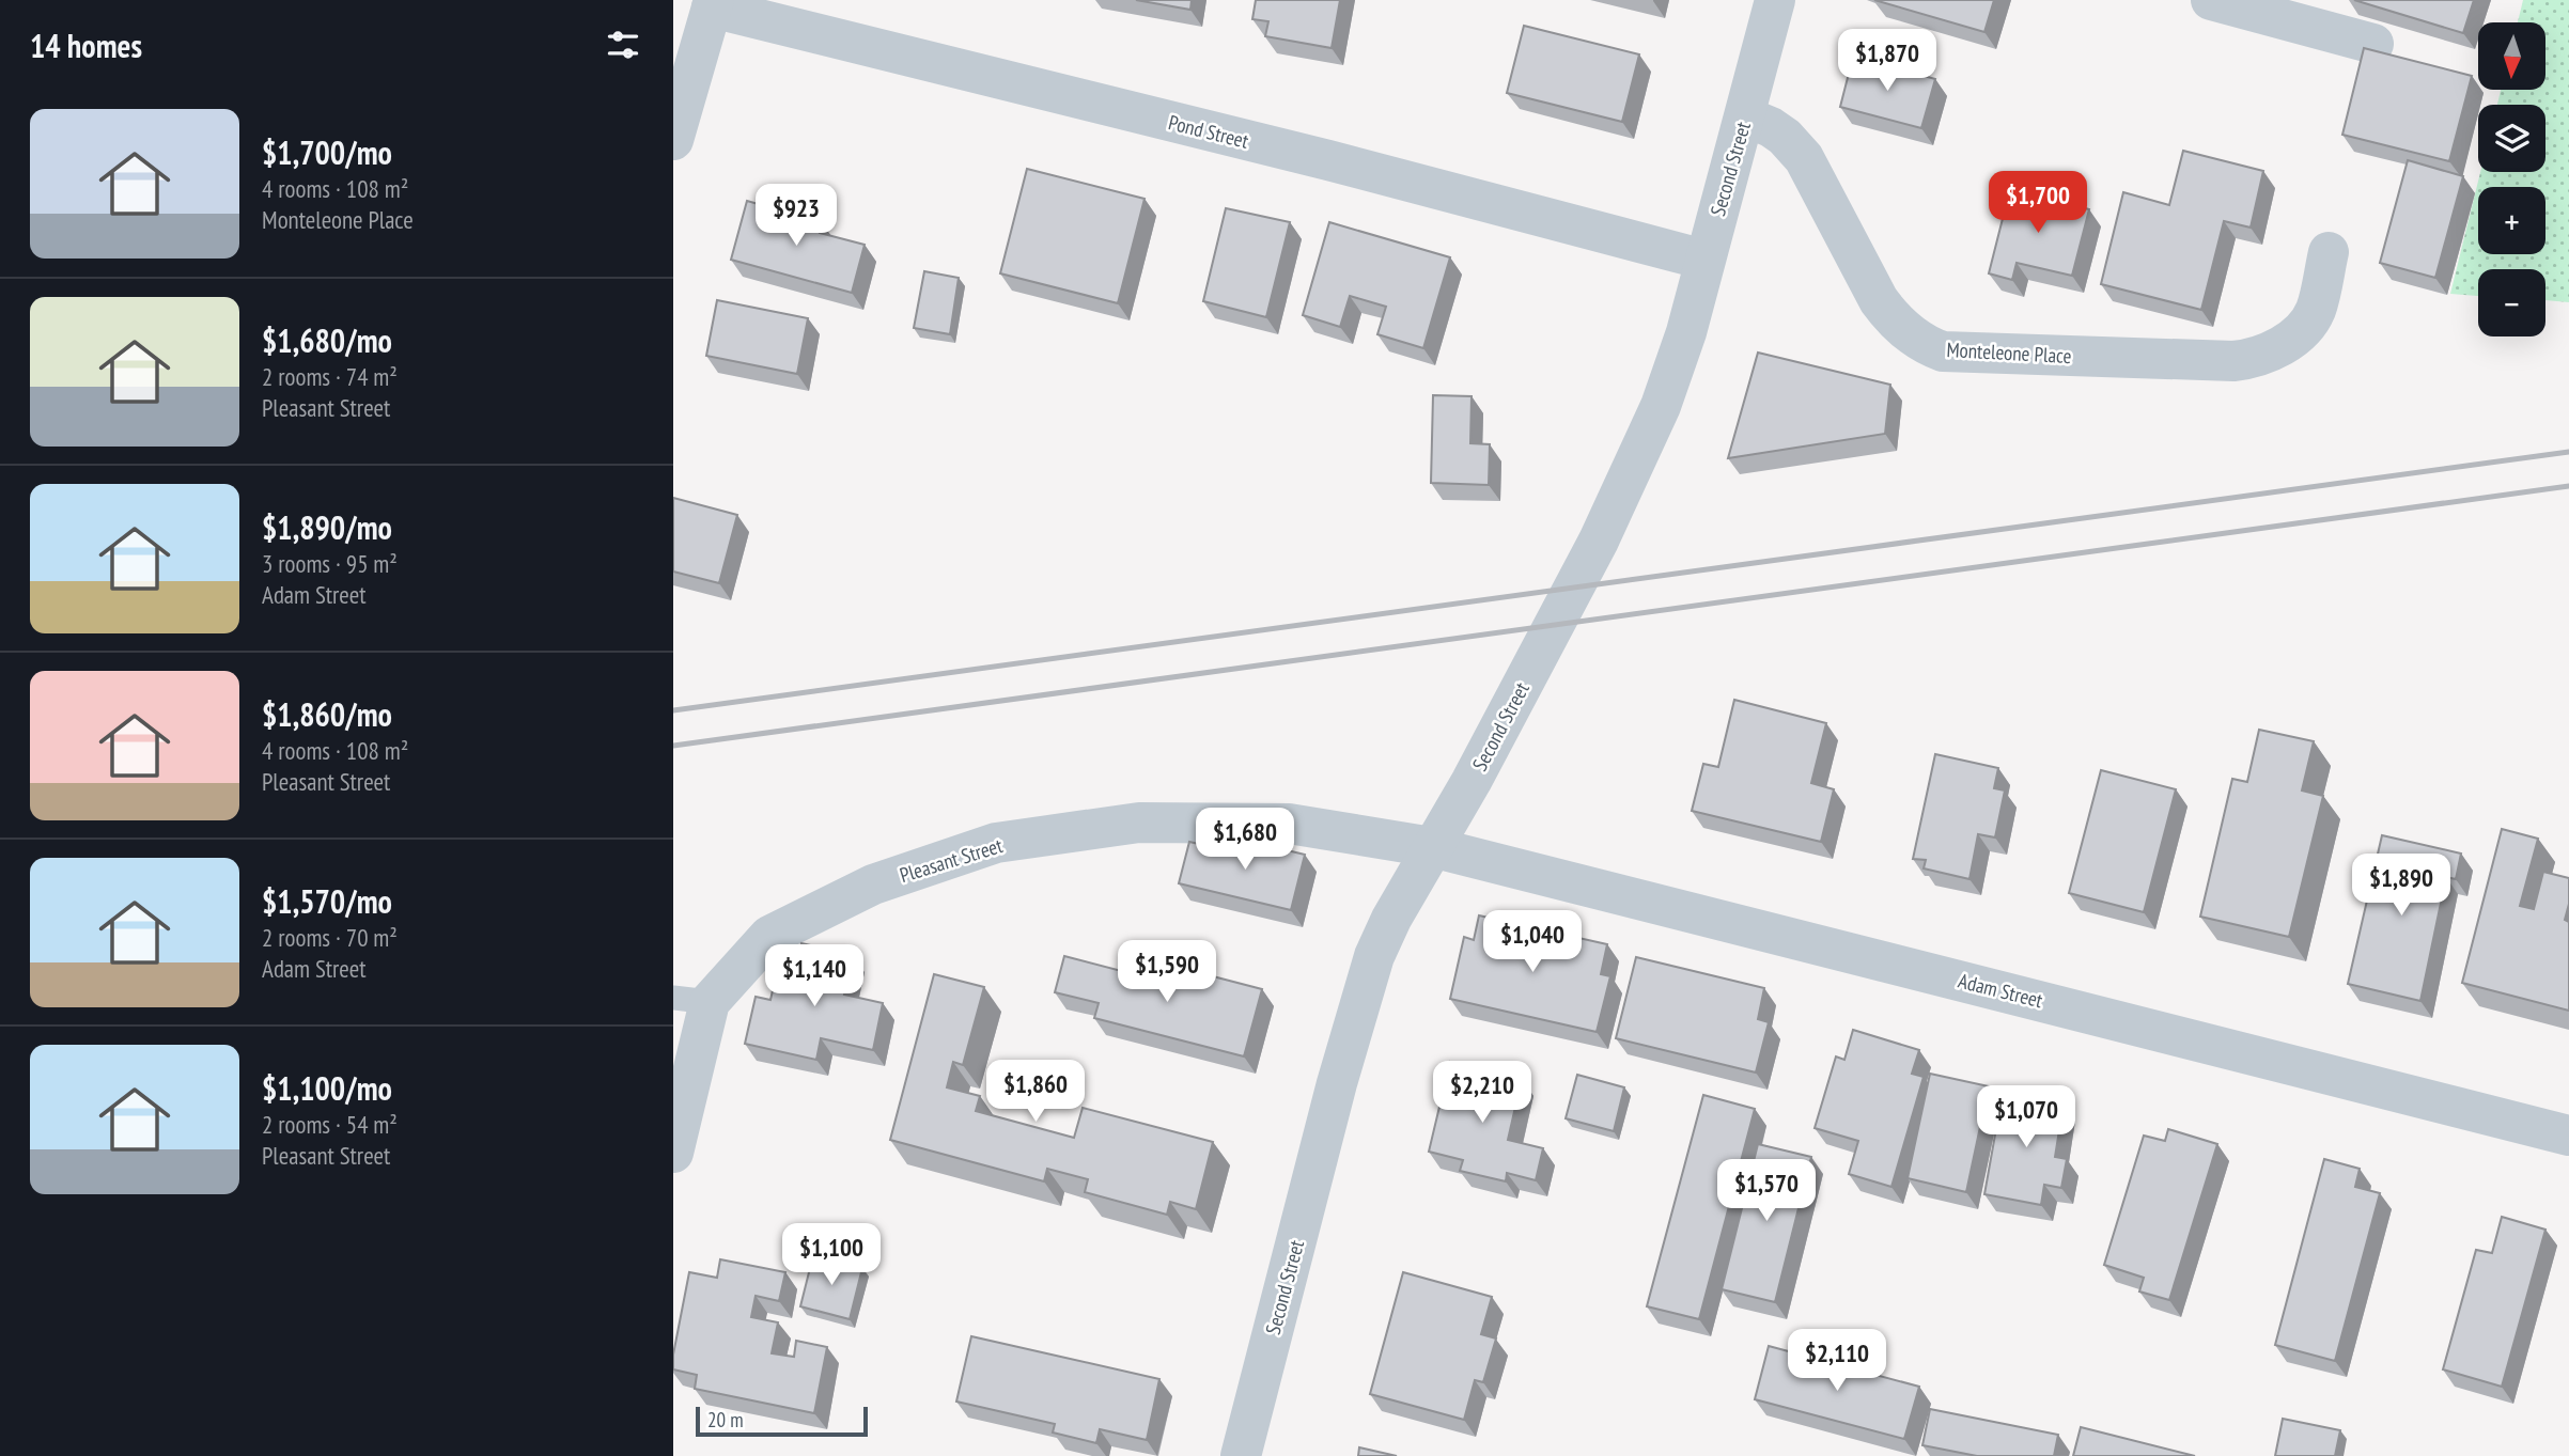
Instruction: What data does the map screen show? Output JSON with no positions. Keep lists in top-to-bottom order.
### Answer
{
  "streets": {
    "street": [
      "Pond Street",
      "Second Street",
      "Monteleone Place",
      "Pleasant Street",
      "Adam Street"
    ]
  },
  "crossings": [
    ["Pond Street", "Second Street"],
    ["Second Street", "Monteleone Place"],
    ["Second Street", "Pleasant Street"],
    ["Second Street", "Adam Street"],
    ["Pleasant Street", "Adam Street"]
  ],
  "scale_bar": "20 m",
  "north": "bottom",
  "page": {
    "heading": "14 homes",
    "map_buttons": ["+", "−"],
    "price": [
      "$1,870",
      "$1,700",
      "$923",
      "$1,680",
      "$1,890",
      "$1,040",
      "$1,590",
      "$1,140",
      "$1,860",
      "$2,210",
      "$1,070",
      "$1,570",
      "$1,100",
      "$2,110"
    ],
    "list": [
      {
        "name": "$1,700/mo",
        "note": "4 rooms · 108 m² · Monteleone Place"
      },
      {
        "name": "$1,680/mo",
        "note": "2 rooms · 74 m² · Pleasant Street"
      },
      {
        "name": "$1,890/mo",
        "note": "3 rooms · 95 m² · Adam Street"
      },
      {
        "name": "$1,860/mo",
        "note": "4 rooms · 108 m² · Pleasant Street"
      },
      {
        "name": "$1,570/mo",
        "note": "2 rooms · 70 m² · Adam Street"
      },
      {
        "name": "$1,100/mo",
        "note": "2 rooms · 54 m² · Pleasant Street"
      }
    ],
    "scale": "20 m"
  }
}
